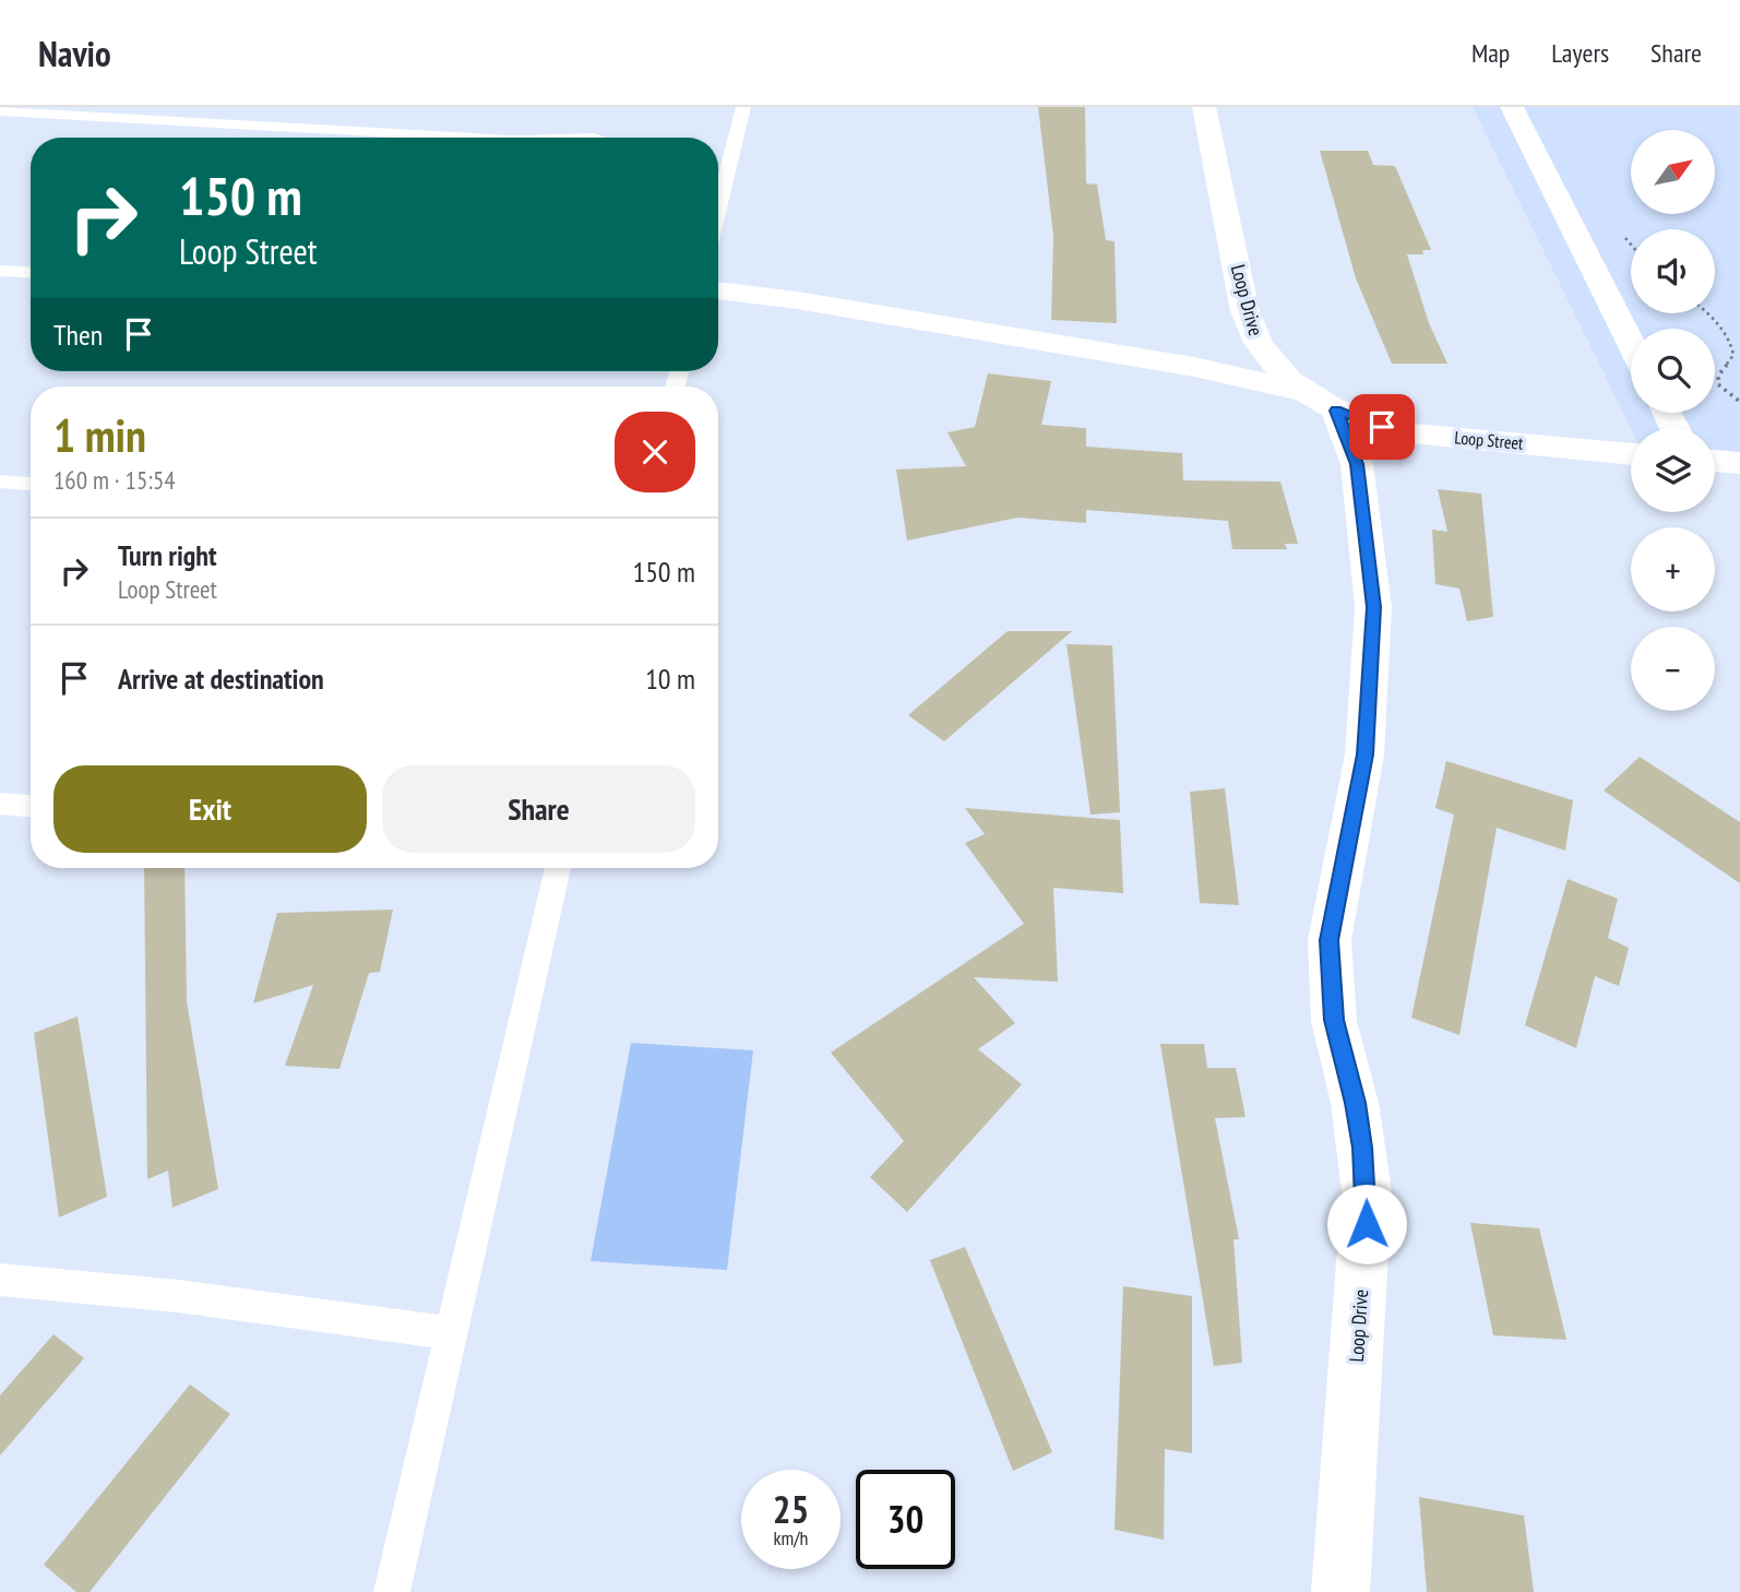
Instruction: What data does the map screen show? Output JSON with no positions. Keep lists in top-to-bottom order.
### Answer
{
  "streets": {
    "street": ["Loop Drive", "Loop Street"]
  },
  "crossings": [
    ["Loop Drive", "Loop Street"]
  ],
  "north": "top right",
  "page": {
    "header": "Navio",
    "nav": ["Map", "Layers", "Share"],
    "map_buttons": ["+", "−"],
    "turn": ["150 m", "Loop Street"],
    "then": "Then",
    "heading": ["1 min", "160 m · 15:54"],
    "list": [
      {
        "name": "Turn right",
        "note": "Loop Street",
        "value": "150 m"
      },
      {
        "name": "Arrive at destination",
        "value": "10 m"
      }
    ],
    "buttons": ["Exit", "Share"],
    "speed": "25 km/h",
    "limit": "30"
  }
}
